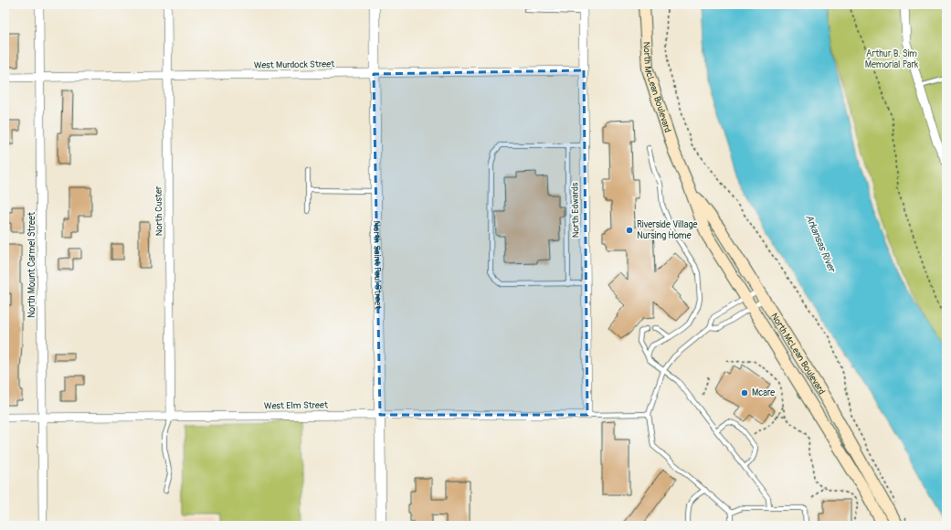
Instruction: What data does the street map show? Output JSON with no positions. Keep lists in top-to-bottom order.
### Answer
{
  "streets": {
    "main road": ["North McLean Boulevard"],
    "street": [
      "West Murdock Street",
      "North Edwards",
      "North Custer",
      "North Mount Carmel Street",
      "North Saint Paul Street",
      "West Elm Street"
    ]
  },
  "crossings": [
    ["West Murdock Street", "North Edwards"],
    ["West Murdock Street", "North Custer"],
    ["West Murdock Street", "North Mount Carmel Street"],
    ["West Murdock Street", "North Saint Paul Street"],
    ["North Edwards", "West Elm Street"],
    ["North Custer", "West Elm Street"],
    ["North Mount Carmel Street", "West Elm Street"],
    ["North Saint Paul Street", "West Elm Street"]
  ],
  "water": ["Arkansas River"],
  "parks": ["Arthur B. Sim Memorial Park"],
  "places": ["Riverside Village Nursing Home", "Mcare"]
}
